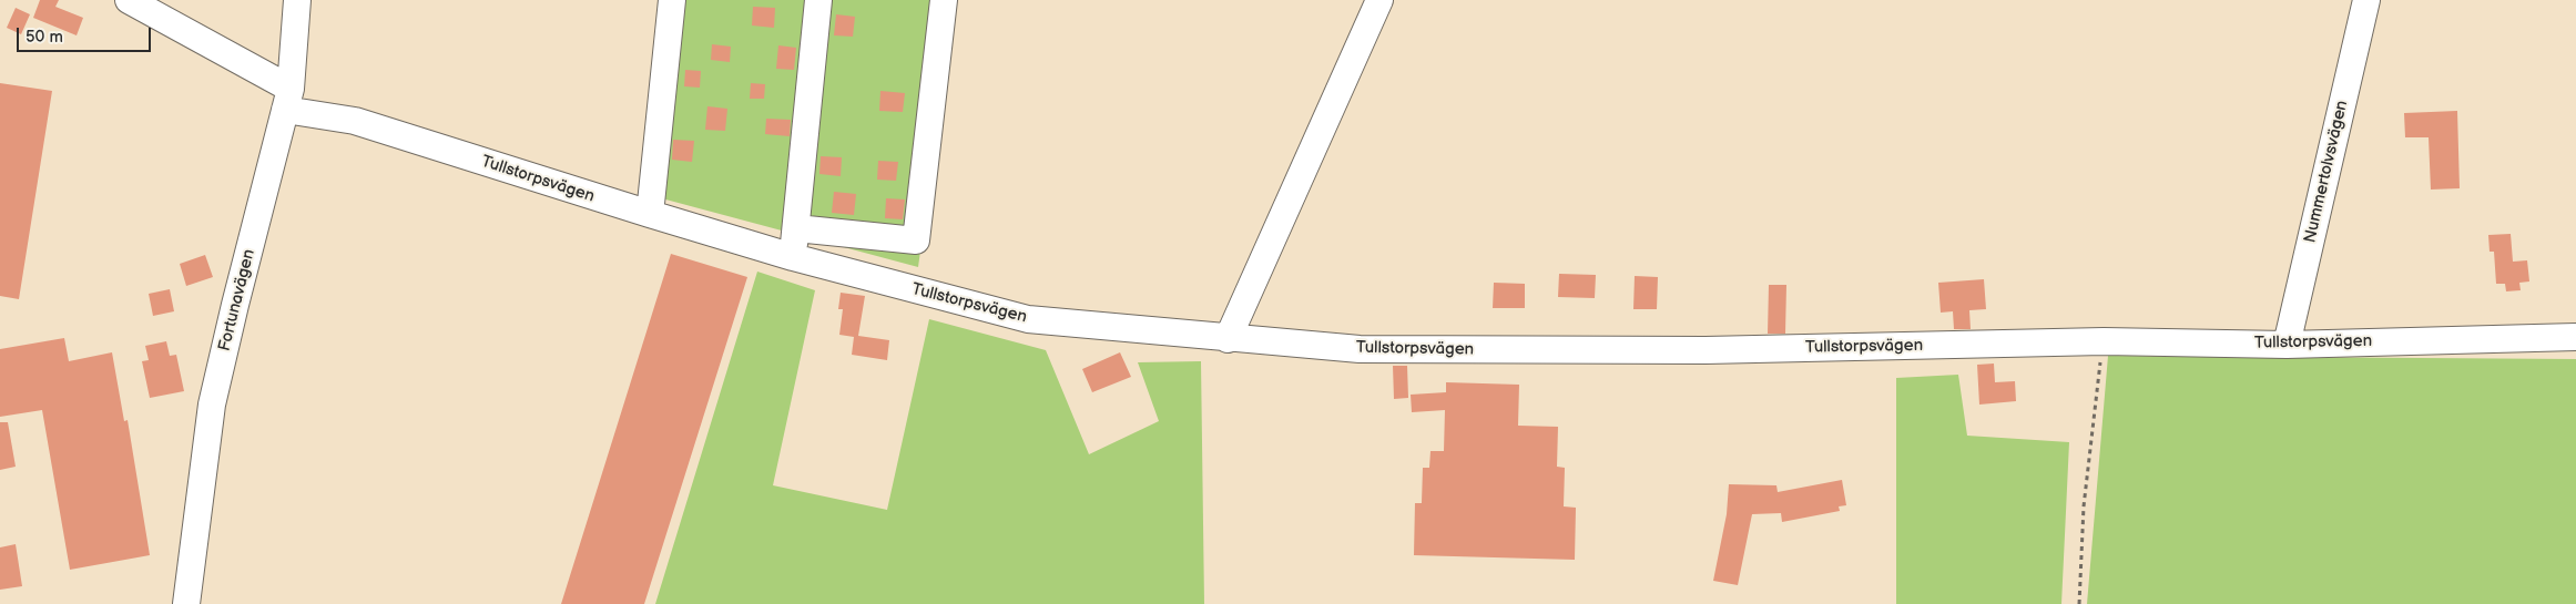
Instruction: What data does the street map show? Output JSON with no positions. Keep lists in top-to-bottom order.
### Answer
{
  "streets": {
    "street": ["Nummertolvsvägen", "Tullstorpsvägen", "Fortunavägen"]
  },
  "crossings": [
    ["Nummertolvsvägen", "Tullstorpsvägen"],
    ["Tullstorpsvägen", "Fortunavägen"]
  ],
  "scale_bar": "50 m"
}
